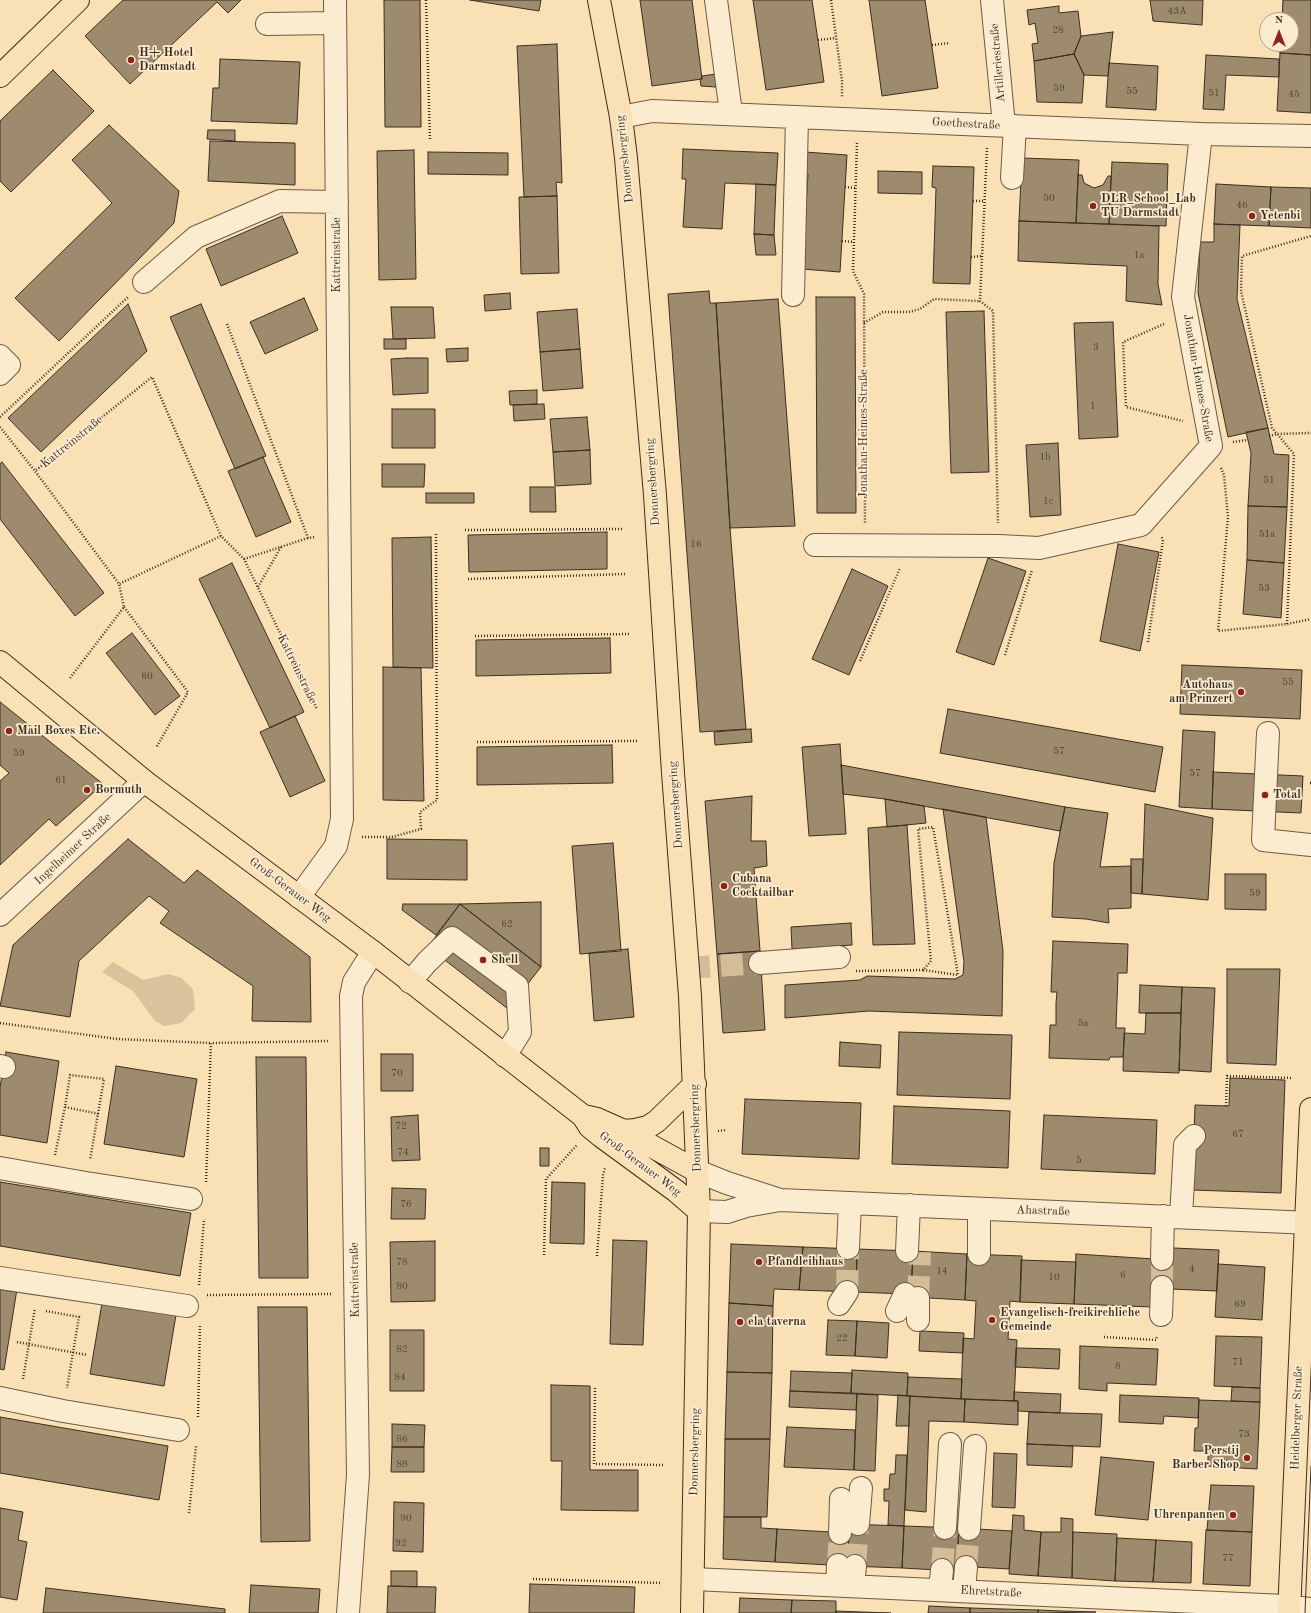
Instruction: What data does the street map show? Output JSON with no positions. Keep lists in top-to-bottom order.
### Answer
{
  "streets": {
    "main road": ["Donnersbergring", "Groß-Gerauer Weg", "Heidelberger Straße"],
    "street": [
      "Artilleriestraße",
      "Goethestraße",
      "Kattreinstraße",
      "Jonathan-Heimes-Straße",
      "Ingelheimer Straße",
      "Ahastraße",
      "Ehretstraße"
    ]
  },
  "crossings": [
    ["Artilleriestraße", "Goethestraße"],
    ["Goethestraße", "Donnersbergring"],
    ["Goethestraße", "Jonathan-Heimes-Straße"],
    ["Donnersbergring", "Groß-Gerauer Weg"],
    ["Donnersbergring", "Ahastraße"],
    ["Donnersbergring", "Ehretstraße"],
    ["Kattreinstraße", "Groß-Gerauer Weg"],
    ["Ingelheimer Straße", "Groß-Gerauer Weg"],
    ["Groß-Gerauer Weg", "Ahastraße"],
    ["Ahastraße", "Heidelberger Straße"],
    ["Heidelberger Straße", "Ehretstraße"]
  ],
  "places": [
    "H+ Hotel Darmstadt",
    "DLR_School_Lab TU Darmstadt",
    "Yetenbi",
    "Autohaus am Prinzert",
    "Mail Boxes Etc.",
    "Bormuth",
    "Total",
    "Cubana Cocktailbar",
    "Shell",
    "Pfandleihhaus",
    "Evangelisch-freikirchliche Gemeinde",
    "ela taverna",
    "Perstij Barber Shop",
    "Uhrenpannen"
  ],
  "house_numbers": [
    "43A",
    "28",
    "59",
    "55",
    "51",
    "45",
    "50",
    "46",
    "1a",
    "3",
    "1",
    "1b",
    "51",
    "1c",
    "51a",
    "16",
    "53",
    "60",
    "55",
    "57",
    "59",
    "57",
    "61",
    "59",
    "62",
    "5a",
    "70",
    "72",
    "67",
    "74",
    "5",
    "76",
    "78",
    "4",
    "14",
    "6",
    "10",
    "80",
    "69",
    "22",
    "82",
    "71",
    "8",
    "84",
    "73",
    "86",
    "88",
    "90",
    "92",
    "77"
  ],
  "north": "top"
}
